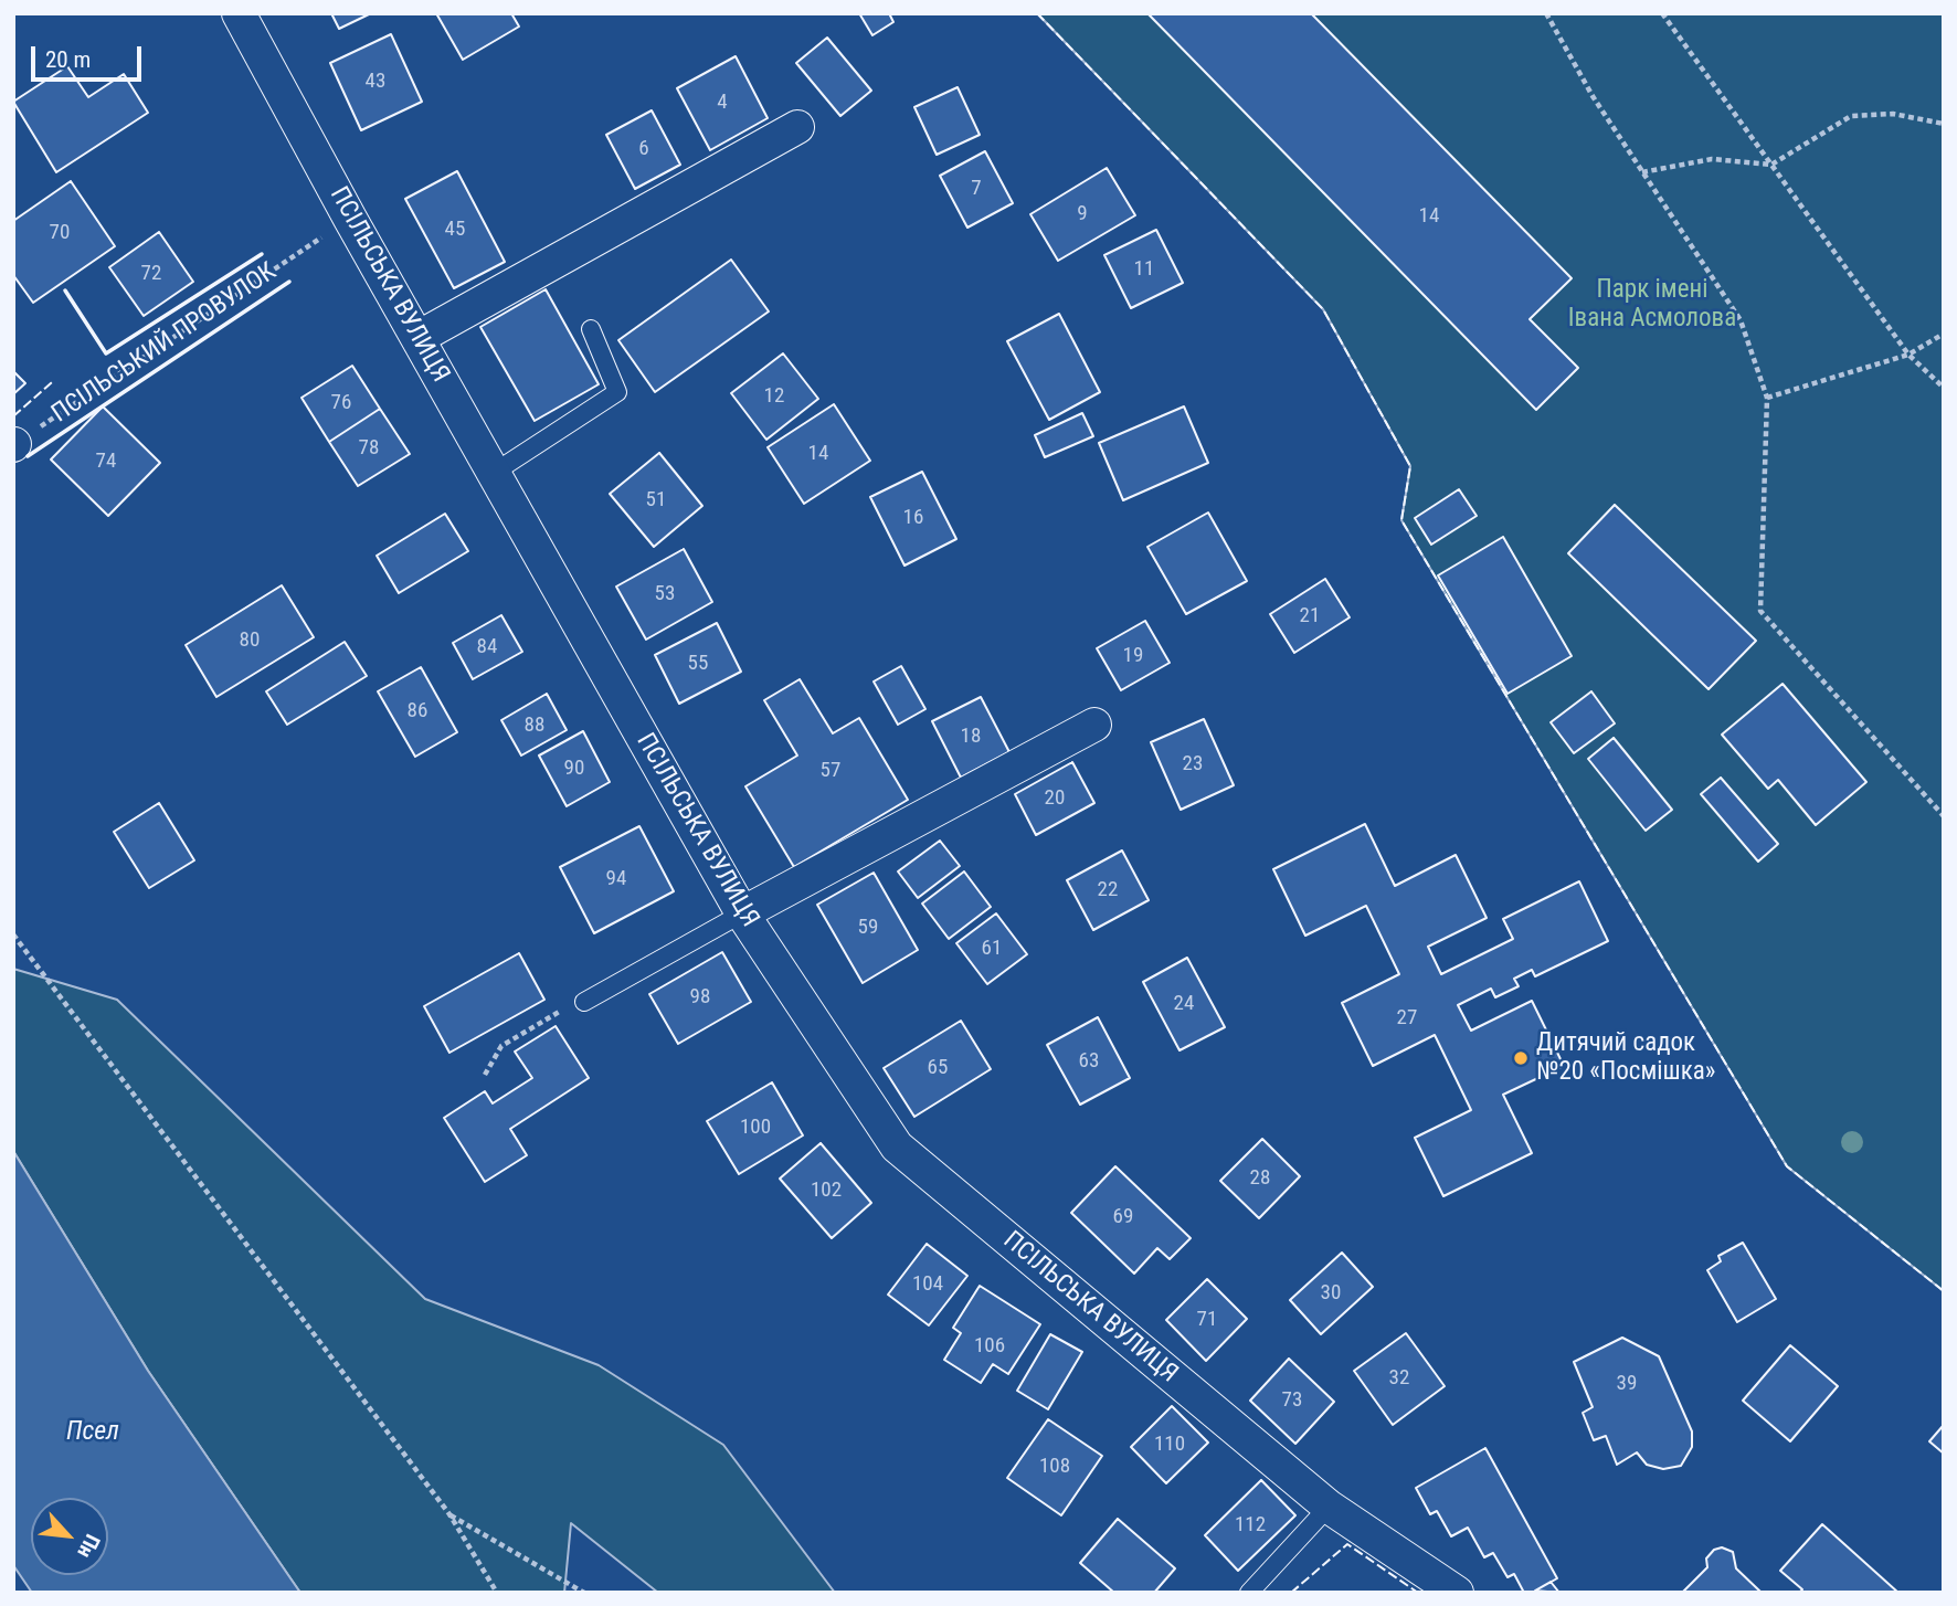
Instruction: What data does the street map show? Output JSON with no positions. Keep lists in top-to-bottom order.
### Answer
{
  "streets": {
    "street": ["ПСІЛЬСЬКА ВУЛИЦЯ"],
    "path": ["ПСІЛЬСЬКИЙ ПРОВУЛОК"]
  },
  "water": ["Псел"],
  "parks": ["Парк імені Івана Асмолова"],
  "places": ["Дитячий садок №20 «Посмішка»"],
  "house_numbers": [
    "43",
    "4",
    "6",
    "7",
    "9",
    "14",
    "45",
    "70",
    "11",
    "72",
    "12",
    "76",
    "78",
    "14",
    "74",
    "51",
    "16",
    "53",
    "21",
    "80",
    "84",
    "19",
    "55",
    "86",
    "88",
    "18",
    "23",
    "90",
    "57",
    "20",
    "94",
    "22",
    "59",
    "61",
    "98",
    "24",
    "27",
    "63",
    "65",
    "100",
    "28",
    "102",
    "69",
    "104",
    "30",
    "71",
    "106",
    "32",
    "39",
    "73",
    "110",
    "108",
    "112"
  ],
  "scale_bar": "20 m",
  "north": "bottom right"
}
